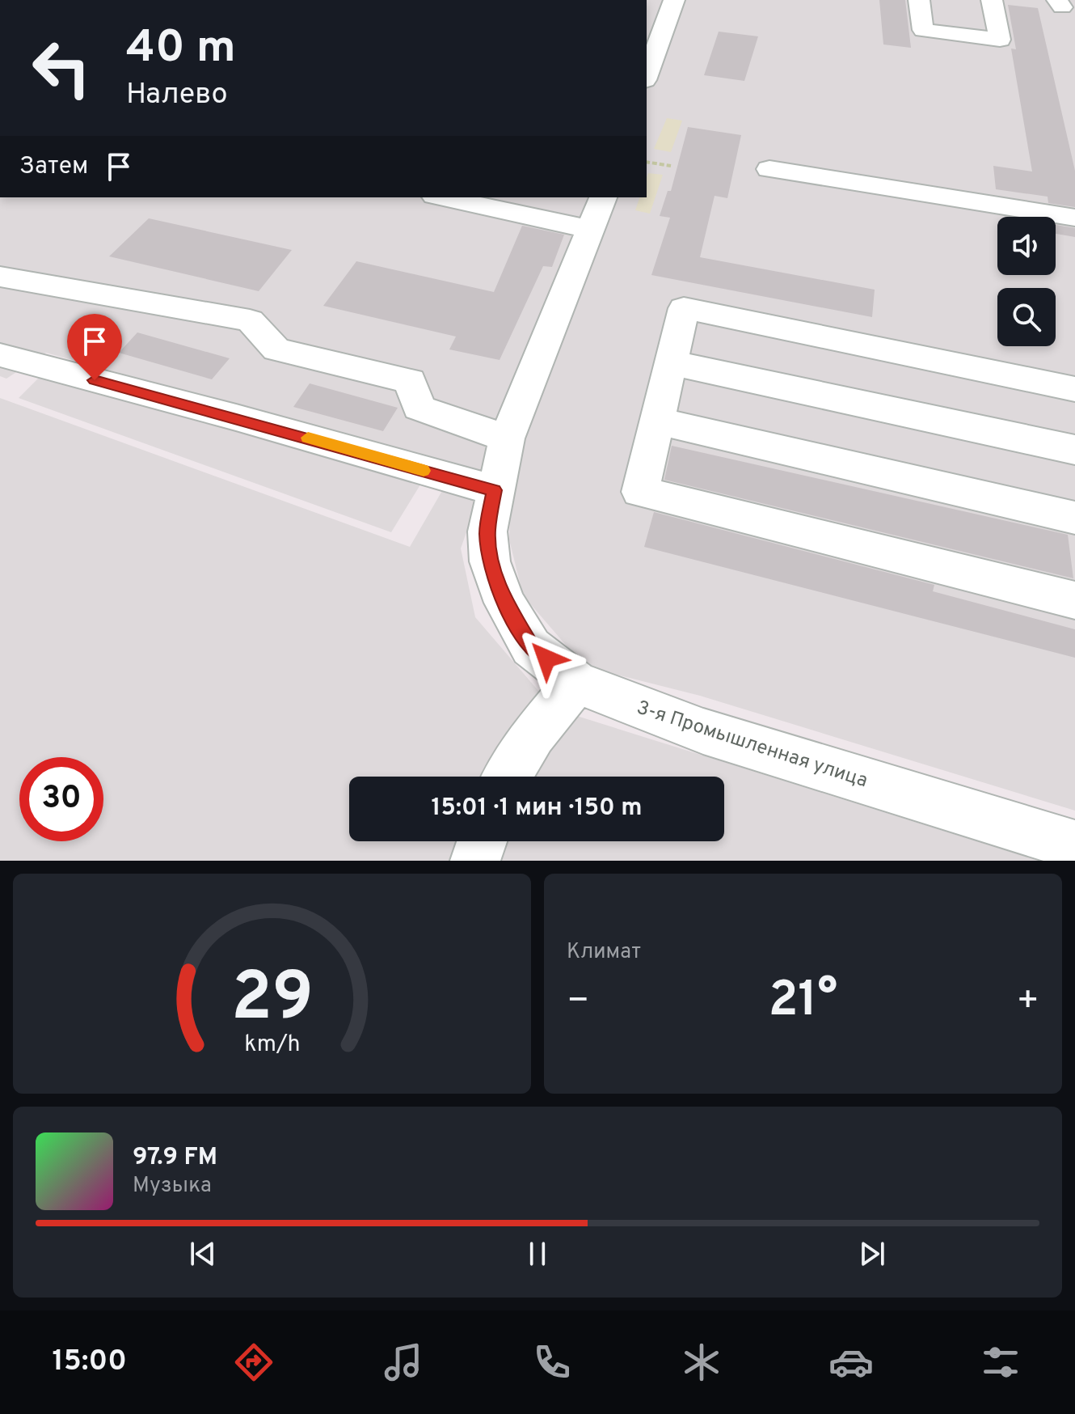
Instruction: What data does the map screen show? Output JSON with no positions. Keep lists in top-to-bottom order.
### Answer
{
  "streets": {
    "street": ["3-я Промышленная улица"]
  },
  "page": {
    "turn": ["40 m", "Налево"],
    "then": "Затем",
    "limit": "30",
    "trip": "15:01 · 1 мин · 150 m",
    "tile": "Климат",
    "heat": ["−", "21°", "+"],
    "song": ["97.9 FM", "Музыка"],
    "tabs": "15:00",
    "gauge": ["29", "km/h"]
  }
}
